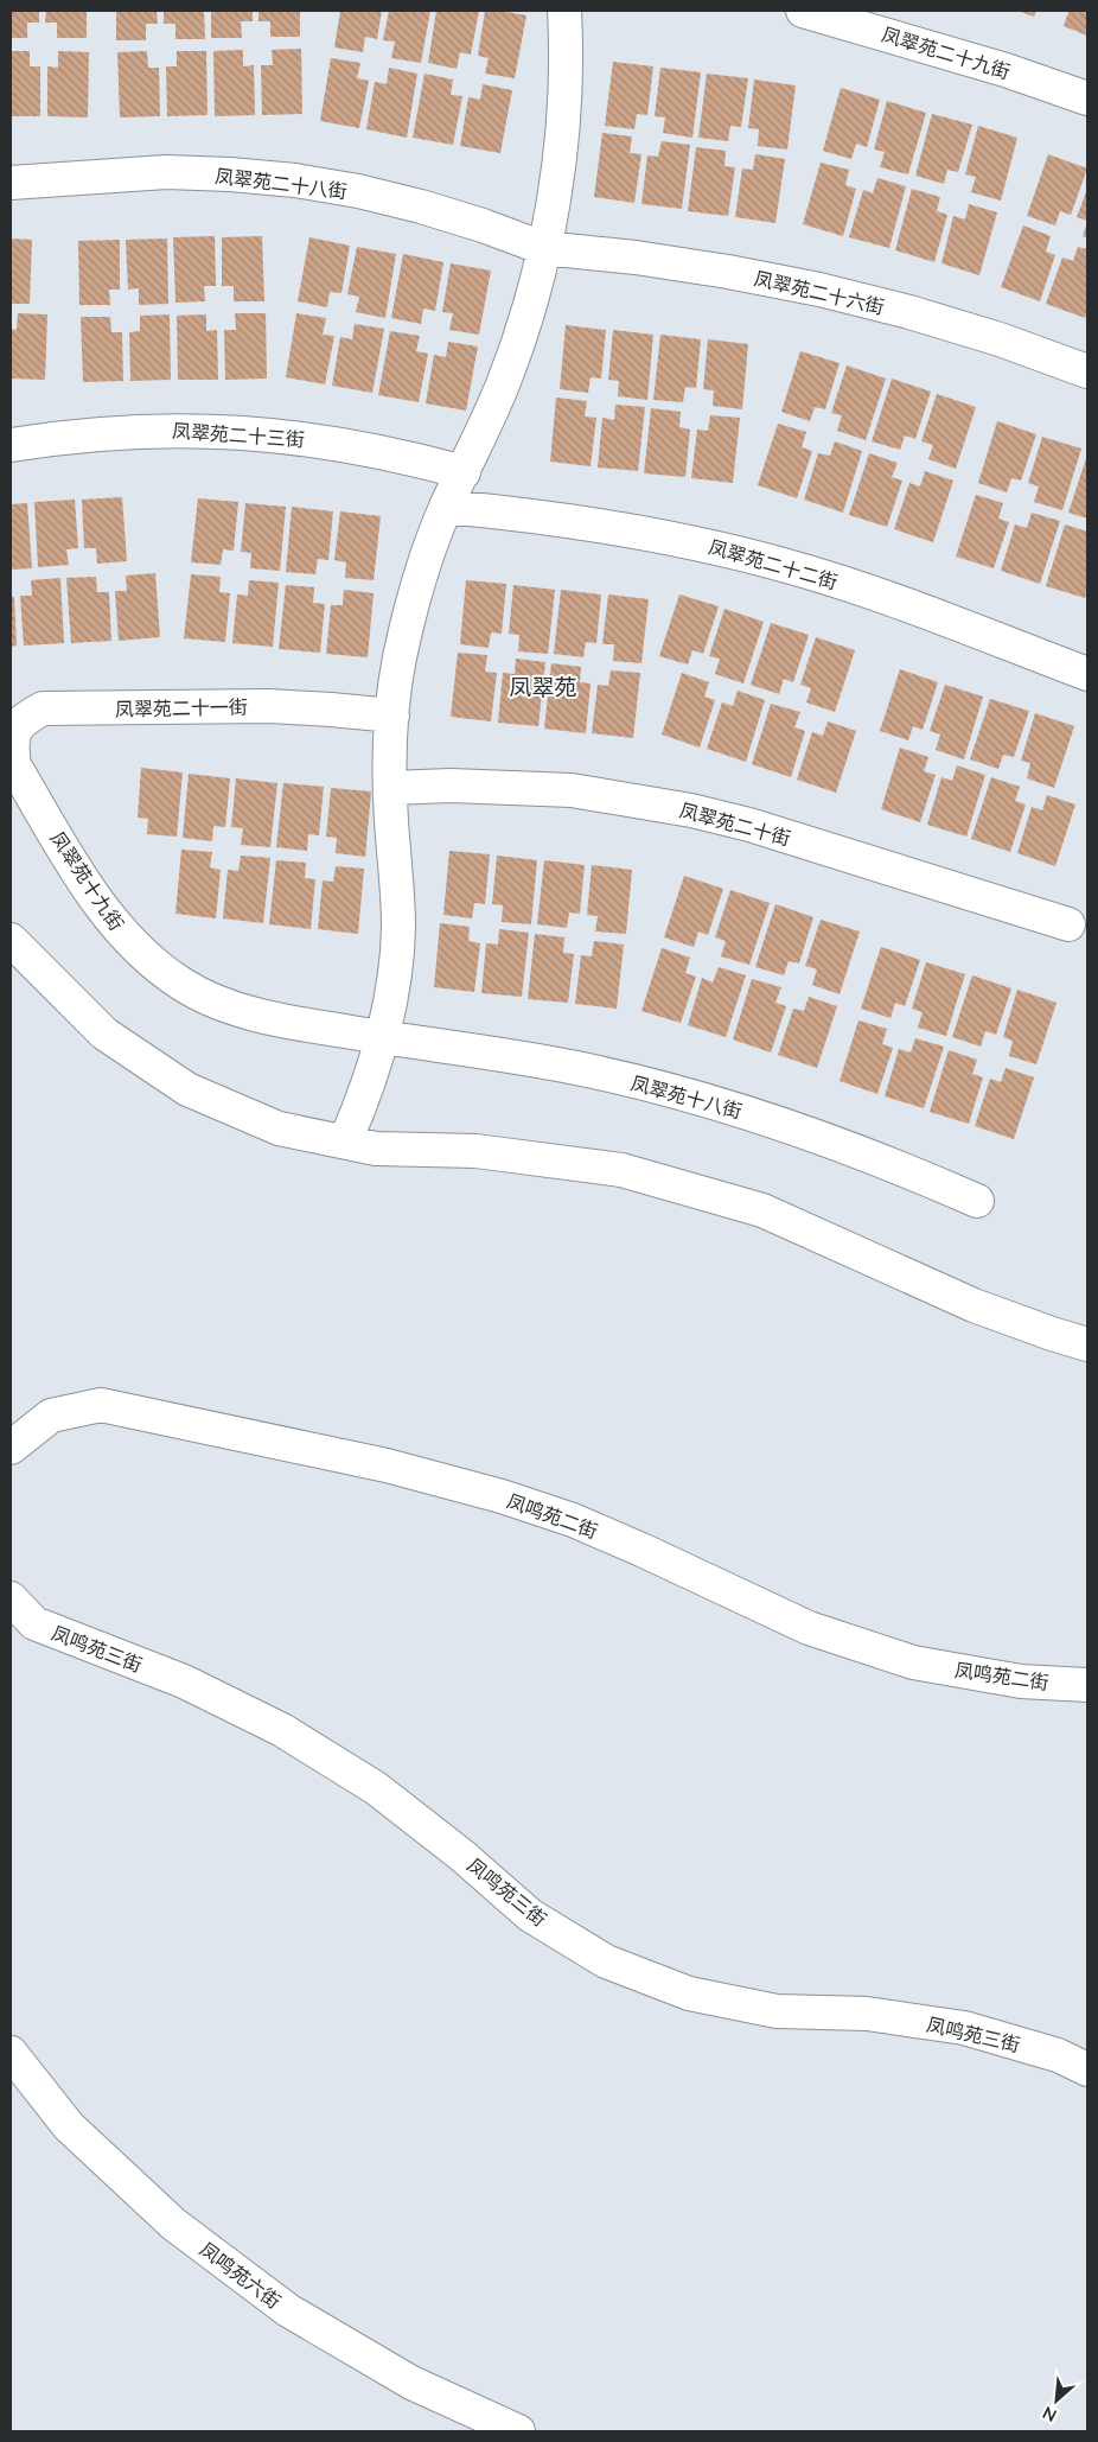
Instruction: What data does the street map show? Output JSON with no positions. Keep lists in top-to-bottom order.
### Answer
{
  "streets": {
    "street": [
      "凤翠苑二十九街",
      "凤翠苑二十八街",
      "凤翠苑二十六街",
      "凤翠苑二十三街",
      "凤翠苑二十二街",
      "凤翠苑二十一街",
      "凤翠苑二十街",
      "凤翠苑十九街",
      "凤翠苑十八街",
      "凤鸣苑二街",
      "凤鸣苑三街",
      "凤鸣苑六街"
    ]
  },
  "crossings": [
    ["凤翠苑二十八街", "凤翠苑二十六街"],
    ["凤翠苑二十一街", "凤翠苑十九街"],
    ["凤翠苑十九街", "凤翠苑十八街"]
  ],
  "districts": ["凤翠苑"],
  "north": "bottom left"
}
